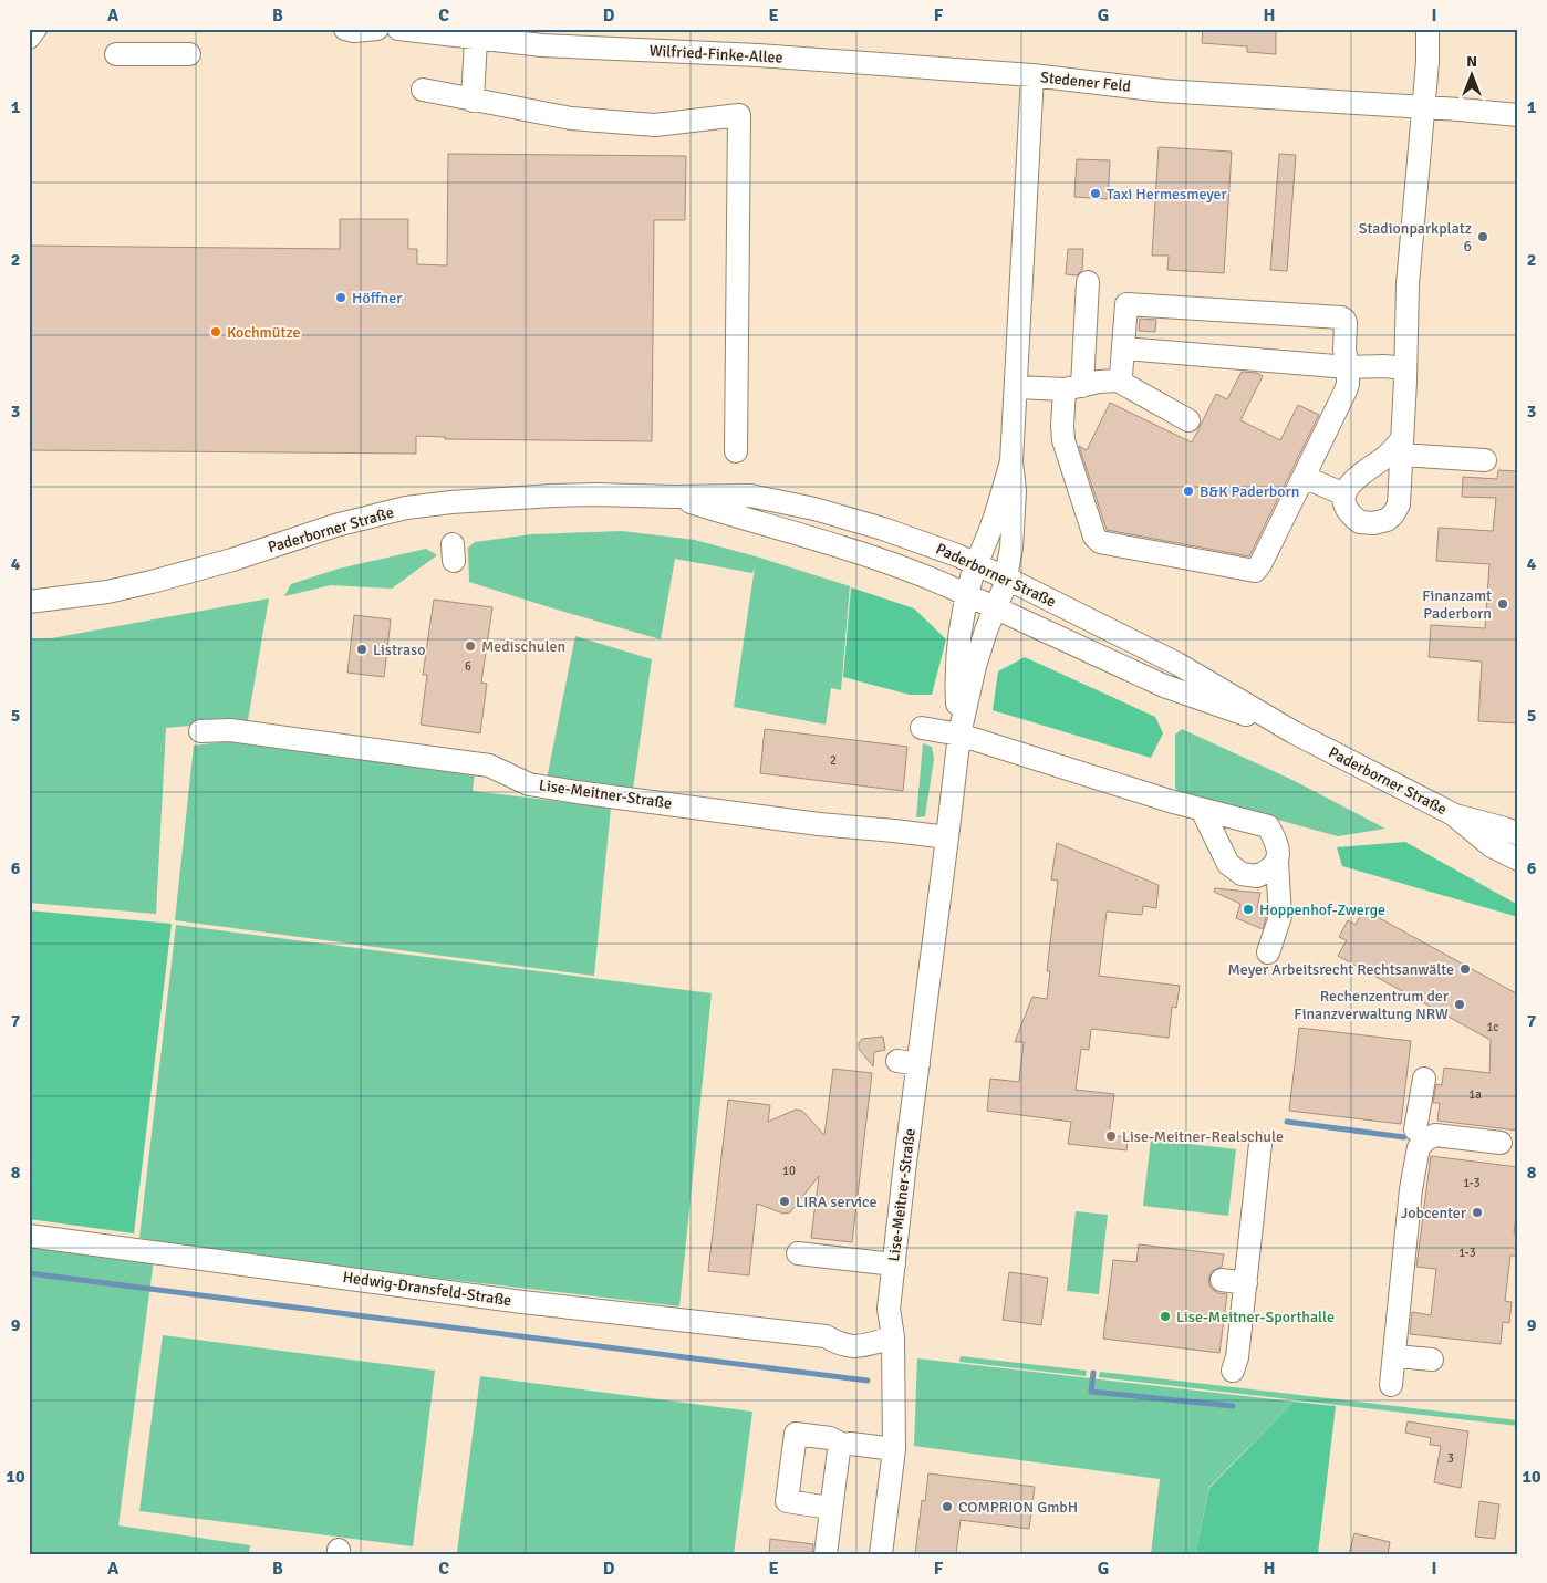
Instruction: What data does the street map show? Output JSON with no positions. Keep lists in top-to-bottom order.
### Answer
{
  "streets": {
    "street": [
      "Wilfried-Finke-Allee",
      "Stedener Feld",
      "Paderborner Straße",
      "Lise-Meitner-Straße",
      "Hedwig-Dransfeld-Straße"
    ]
  },
  "crossings": [
    ["Wilfried-Finke-Allee", "Stedener Feld"],
    ["Stedener Feld", "Paderborner Straße"],
    ["Stedener Feld", "Lise-Meitner-Straße"],
    ["Paderborner Straße", "Lise-Meitner-Straße"],
    ["Lise-Meitner-Straße", "Hedwig-Dransfeld-Straße"]
  ],
  "places": [
    "Taxi Hermesmeyer",
    "Stadionparkplatz 6",
    "Höffner",
    "Kochmütze",
    "B&K Paderborn",
    "Finanzamt Paderborn",
    "Medischulen",
    "Listraso",
    "Hoppenhof-Zwerge",
    "Meyer Arbeitsrecht Rechtsanwälte",
    "Rechenzentrum der Finanzverwaltung NRW",
    "Lise-Meitner-Realschule",
    "LIRA service",
    "Jobcenter",
    "Lise-Meitner-Sporthalle",
    "COMPRION GmbH"
  ],
  "house_numbers": [
    "6",
    "2",
    "1c",
    "1a",
    "10",
    "1-3",
    "1-3",
    "3"
  ],
  "north": "top",
  "grid": {
    "columns": [
      "A",
      "B",
      "C",
      "D",
      "E",
      "F",
      "G",
      "H",
      "I"
    ],
    "rows": [
      "1",
      "2",
      "3",
      "4",
      "5",
      "6",
      "7",
      "8",
      "9",
      "10"
    ]
  }
}
